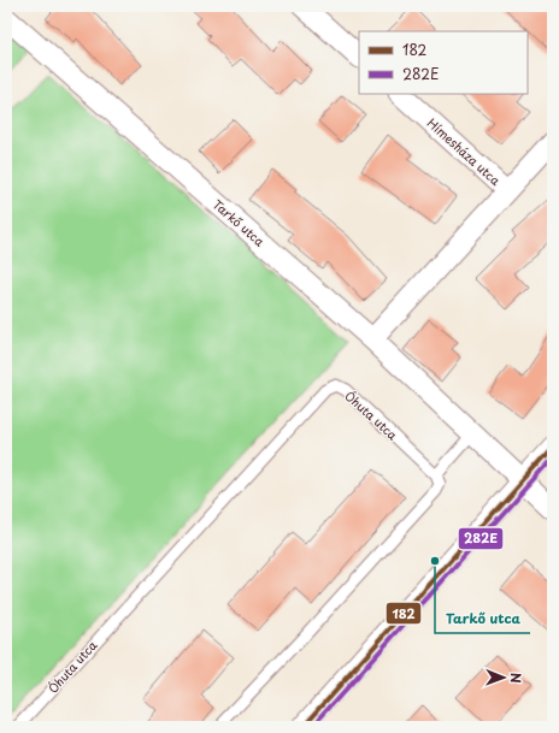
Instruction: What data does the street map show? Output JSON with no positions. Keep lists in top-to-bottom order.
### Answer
{
  "streets": {
    "street": ["Hímesháza utca", "Tarkő utca"],
    "lane": ["Óhuta utca"]
  },
  "places": ["Tarkő utca"],
  "lines": ["transit line 182", "transit line 282E"],
  "legend": ["182", "282E"],
  "north": "right"
}
